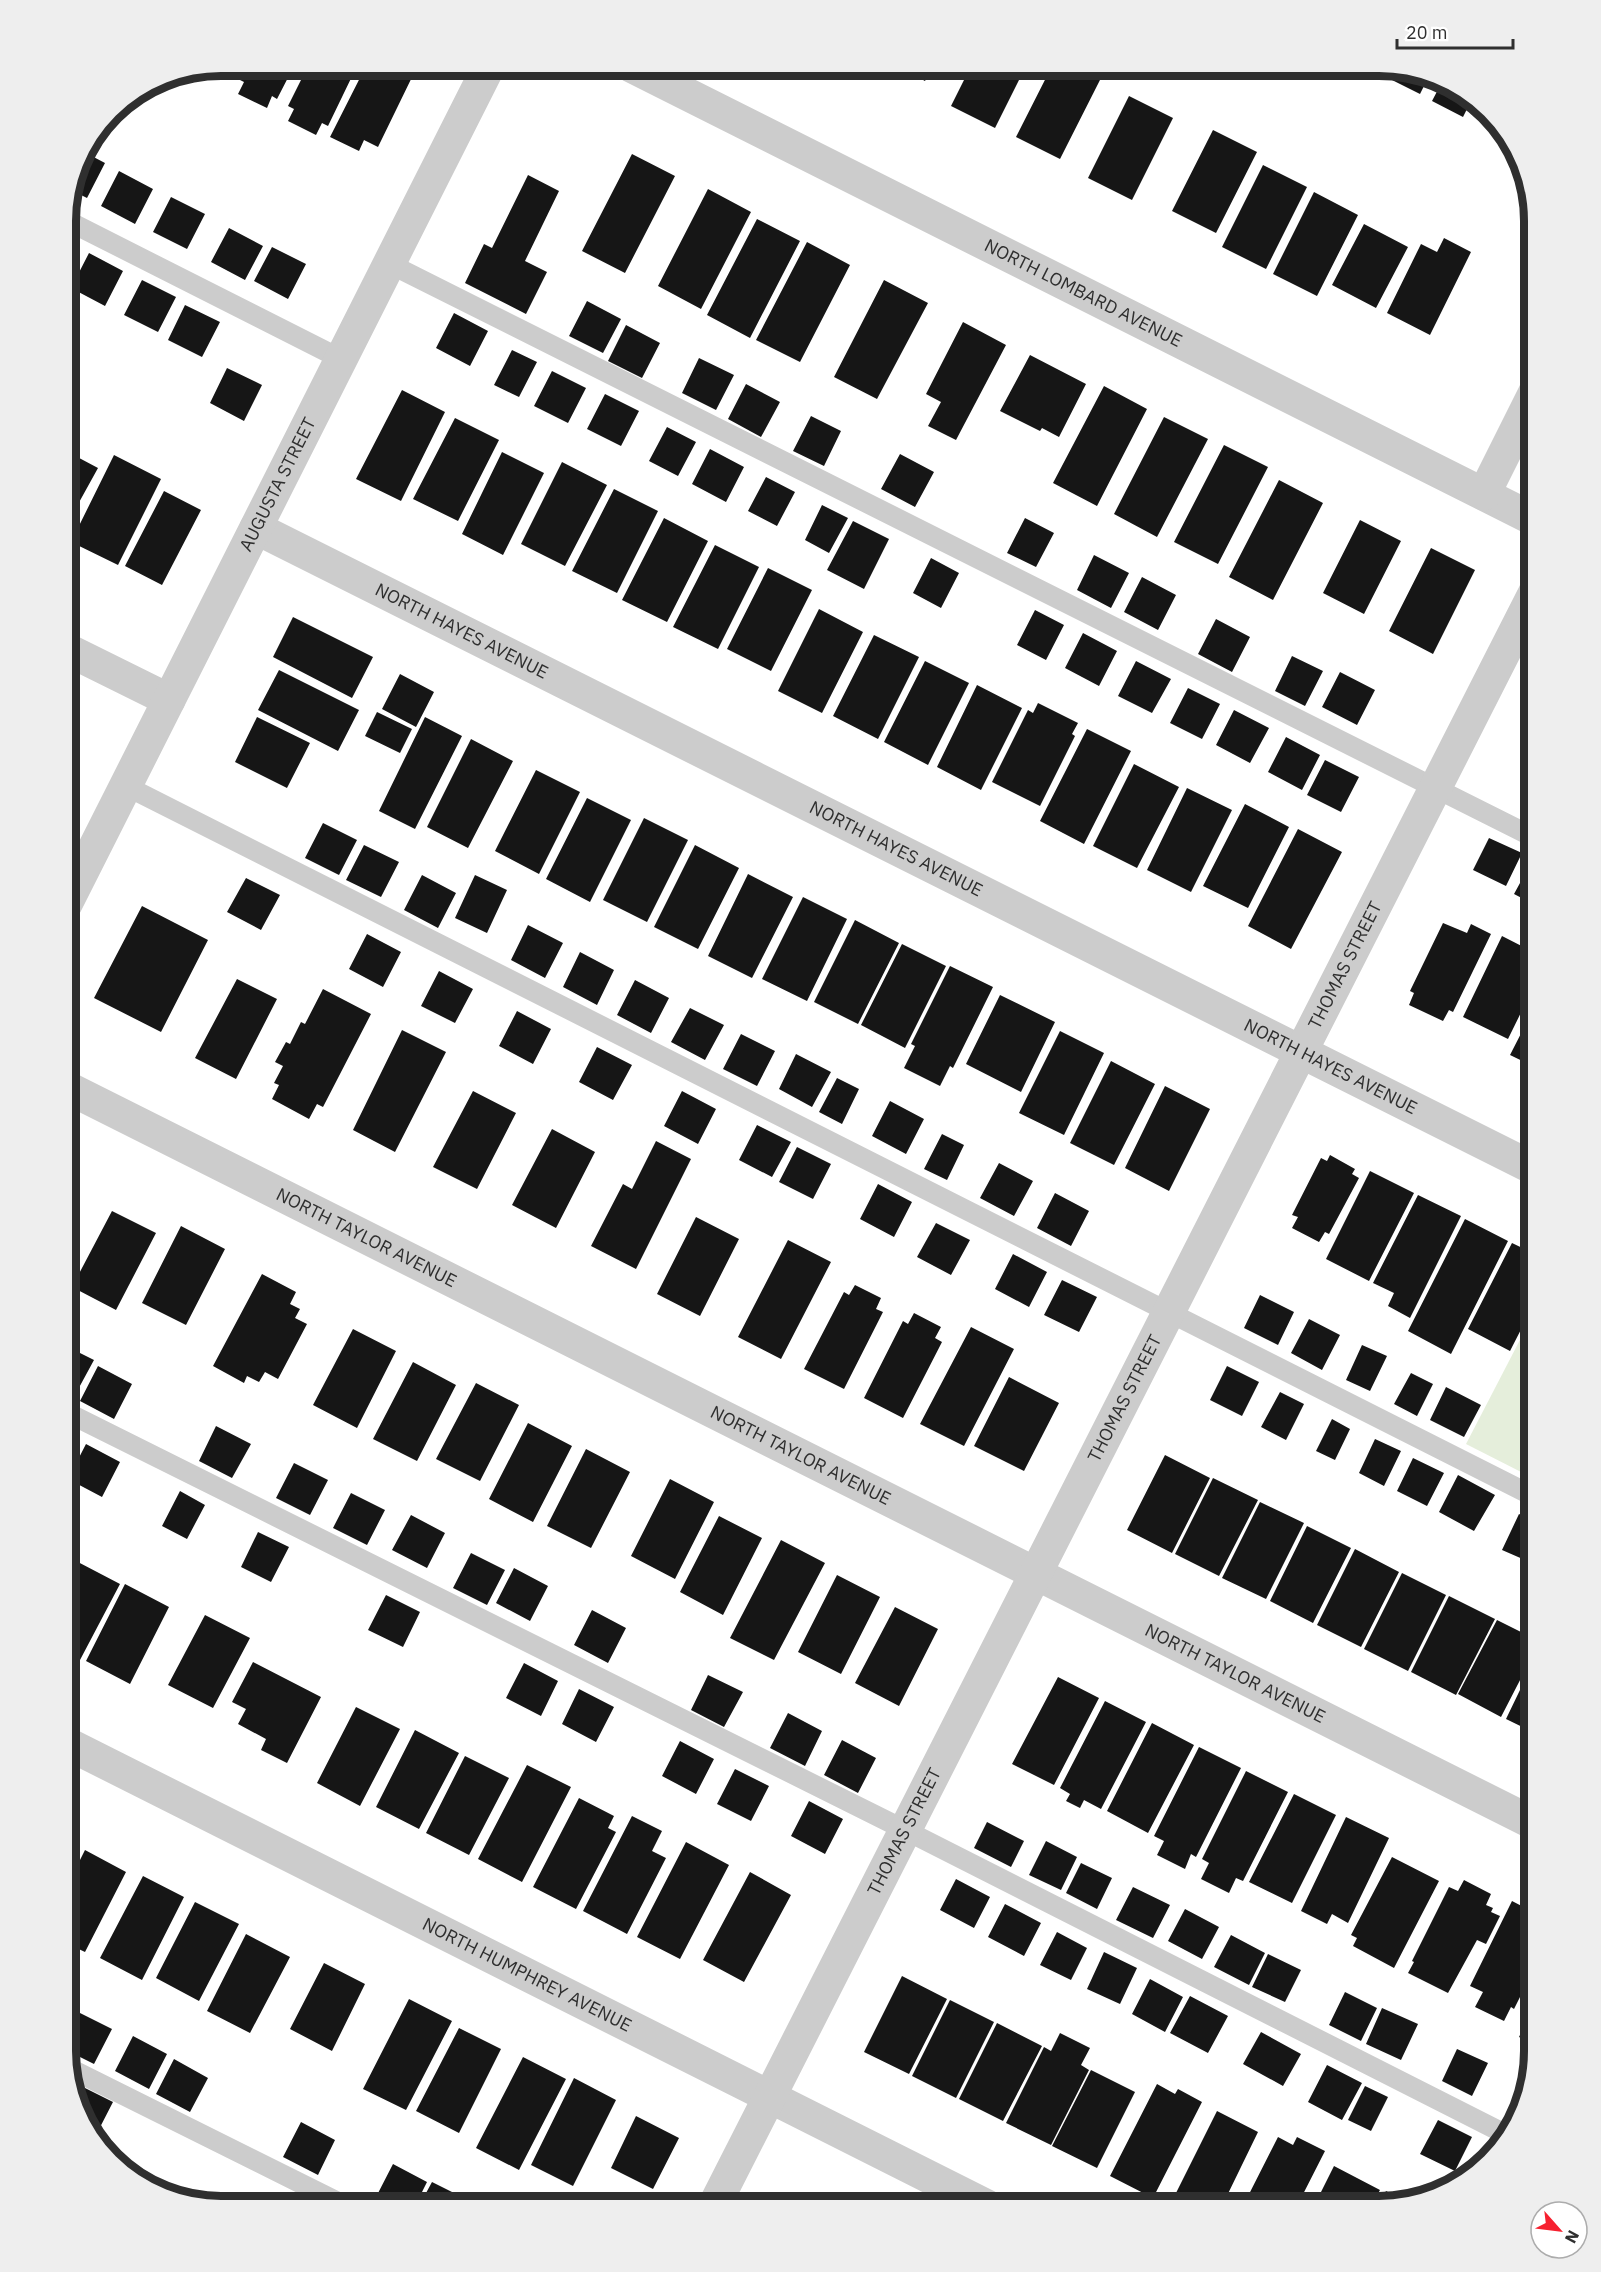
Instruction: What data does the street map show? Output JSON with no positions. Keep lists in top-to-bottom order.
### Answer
{
  "streets": {
    "street": [
      "NORTH LOMBARD AVENUE",
      "AUGUSTA STREET",
      "NORTH HAYES AVENUE",
      "THOMAS STREET",
      "NORTH TAYLOR AVENUE",
      "NORTH HUMPHREY AVENUE"
    ]
  },
  "crossings": [
    ["AUGUSTA STREET", "NORTH HAYES AVENUE"],
    ["NORTH HAYES AVENUE", "THOMAS STREET"],
    ["THOMAS STREET", "NORTH TAYLOR AVENUE"],
    ["THOMAS STREET", "NORTH HUMPHREY AVENUE"]
  ],
  "scale_bar": "20 m",
  "north": "bottom right"
}
